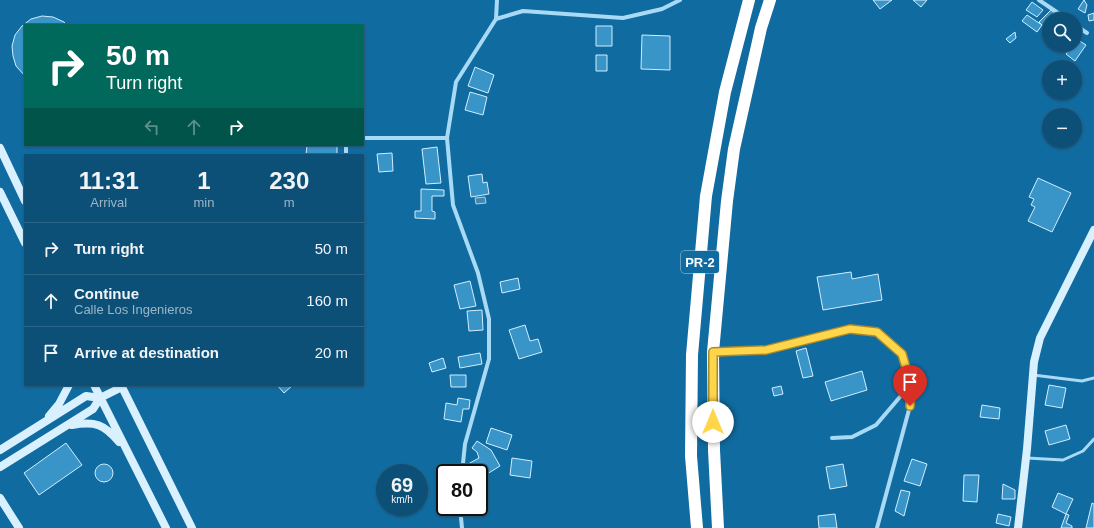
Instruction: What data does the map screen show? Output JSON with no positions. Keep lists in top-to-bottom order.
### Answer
{
  "streets": {
    "highway": ["PR-2"]
  },
  "page": {
    "map_buttons": ["+", "−"],
    "turn": ["50 m", "Turn right"],
    "eta": [
      "11:31",
      "Arrival",
      "1",
      "min",
      "230",
      "m"
    ],
    "list": [
      {
        "name": "Turn right",
        "value": "50 m"
      },
      {
        "name": "Continue",
        "note": "Calle Los Ingenieros",
        "value": "160 m"
      },
      {
        "name": "Arrive at destination",
        "value": "20 m"
      }
    ],
    "speed": "69 km/h",
    "limit": "80"
  }
}
